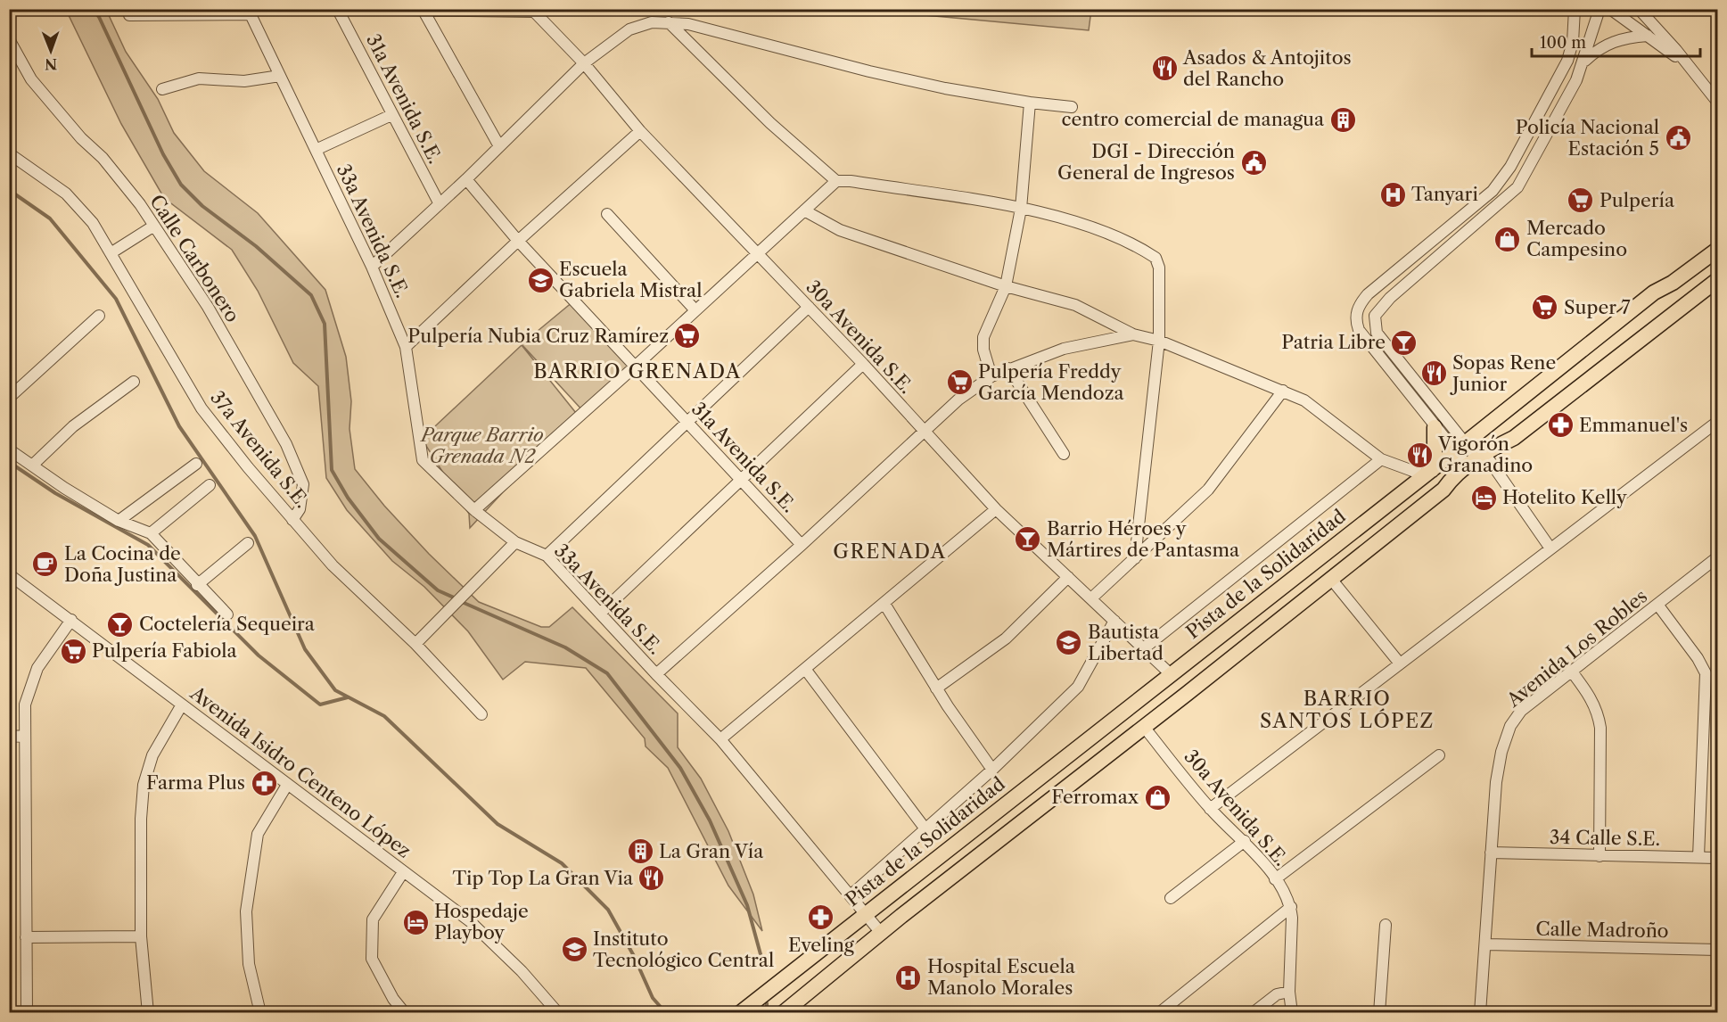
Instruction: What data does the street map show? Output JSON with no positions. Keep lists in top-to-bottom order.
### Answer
{
  "streets": {
    "main road": ["Pista de la Solidaridad"],
    "street": [
      "31a Avenida S.E.",
      "33a Avenida S.E.",
      "Calle Carbonero",
      "30a Avenida S.E.",
      "37a Avenida S.E.",
      "Avenida Los Robles",
      "Avenida Isidro Centeno López",
      "34 Calle S.E.",
      "Calle Madroño"
    ]
  },
  "crossings": [
    ["33a Avenida S.E.", "Pista de la Solidaridad"],
    ["Calle Carbonero", "37a Avenida S.E."],
    ["30a Avenida S.E.", "Pista de la Solidaridad"],
    ["Avenida Los Robles", "34 Calle S.E."],
    ["Avenida Los Robles", "Calle Madroño"]
  ],
  "districts": ["BARRIO GRENADA", "GRENADA", "BARRIO SANTOS LÓPEZ"],
  "parks": ["Parque Barrio Grenada N2"],
  "places": {
    "restaurant": [
      "Asados & Antojitos del Rancho",
      "Sopas Rene Junior",
      "Vigorón Granadino",
      "Tip Top La Gran Via"
    ],
    "building": ["centro comercial de managua", "La Gran Vía"],
    "public building": ["Policía Nacional Estación 5", "DGI - Dirección General de Ingresos"],
    "hospital": ["Tanyari", "Hospital Escuela Manolo Morales"],
    "supermarket": [
      "Pulpería",
      "Super 7",
      "Pulpería Nubia Cruz Ramírez",
      "Pulpería Freddy García Mendoza",
      "Pulpería Fabiola"
    ],
    "shop": ["Mercado Campesino", "Ferromax"],
    "school or university": ["Escuela Gabriela Mistral", "Bautista Libertad", "Instituto Tecnológico Central"],
    "bar": ["Patria Libre", "Barrio Héroes y Mártires de Pantasma", "Coctelería Sequeira"],
    "pharmacy": ["Emmanuel's", "Farma Plus", "Eveling"],
    "hotel": ["Hotelito Kelly", "Hospedaje Playboy"],
    "cafe": ["La Cocina de Doña Justina"]
  },
  "scale_bar": "100 m",
  "north": "bottom"
}
